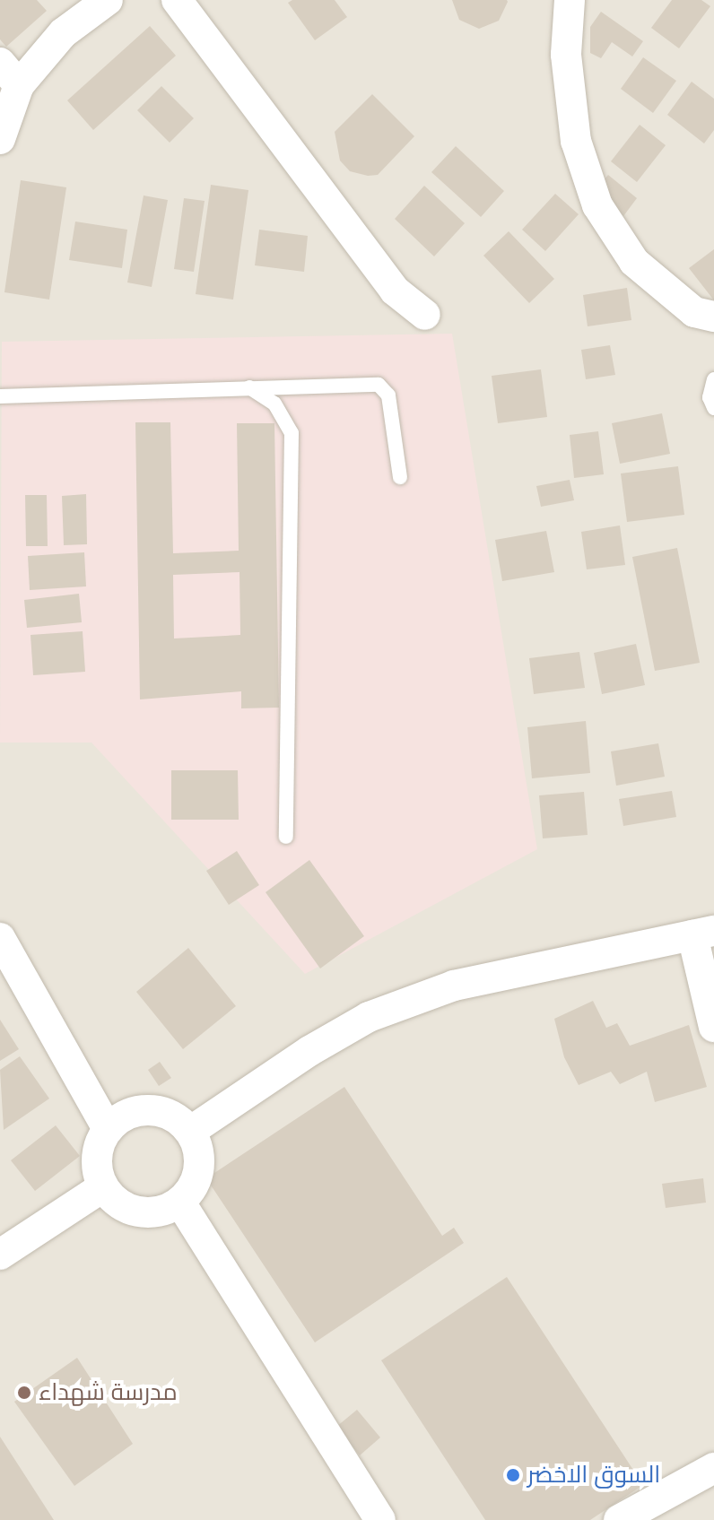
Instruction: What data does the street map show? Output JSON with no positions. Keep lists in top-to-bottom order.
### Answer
{
  "places": ["مدرسة شهداء", "السوق الاخضر"]
}
